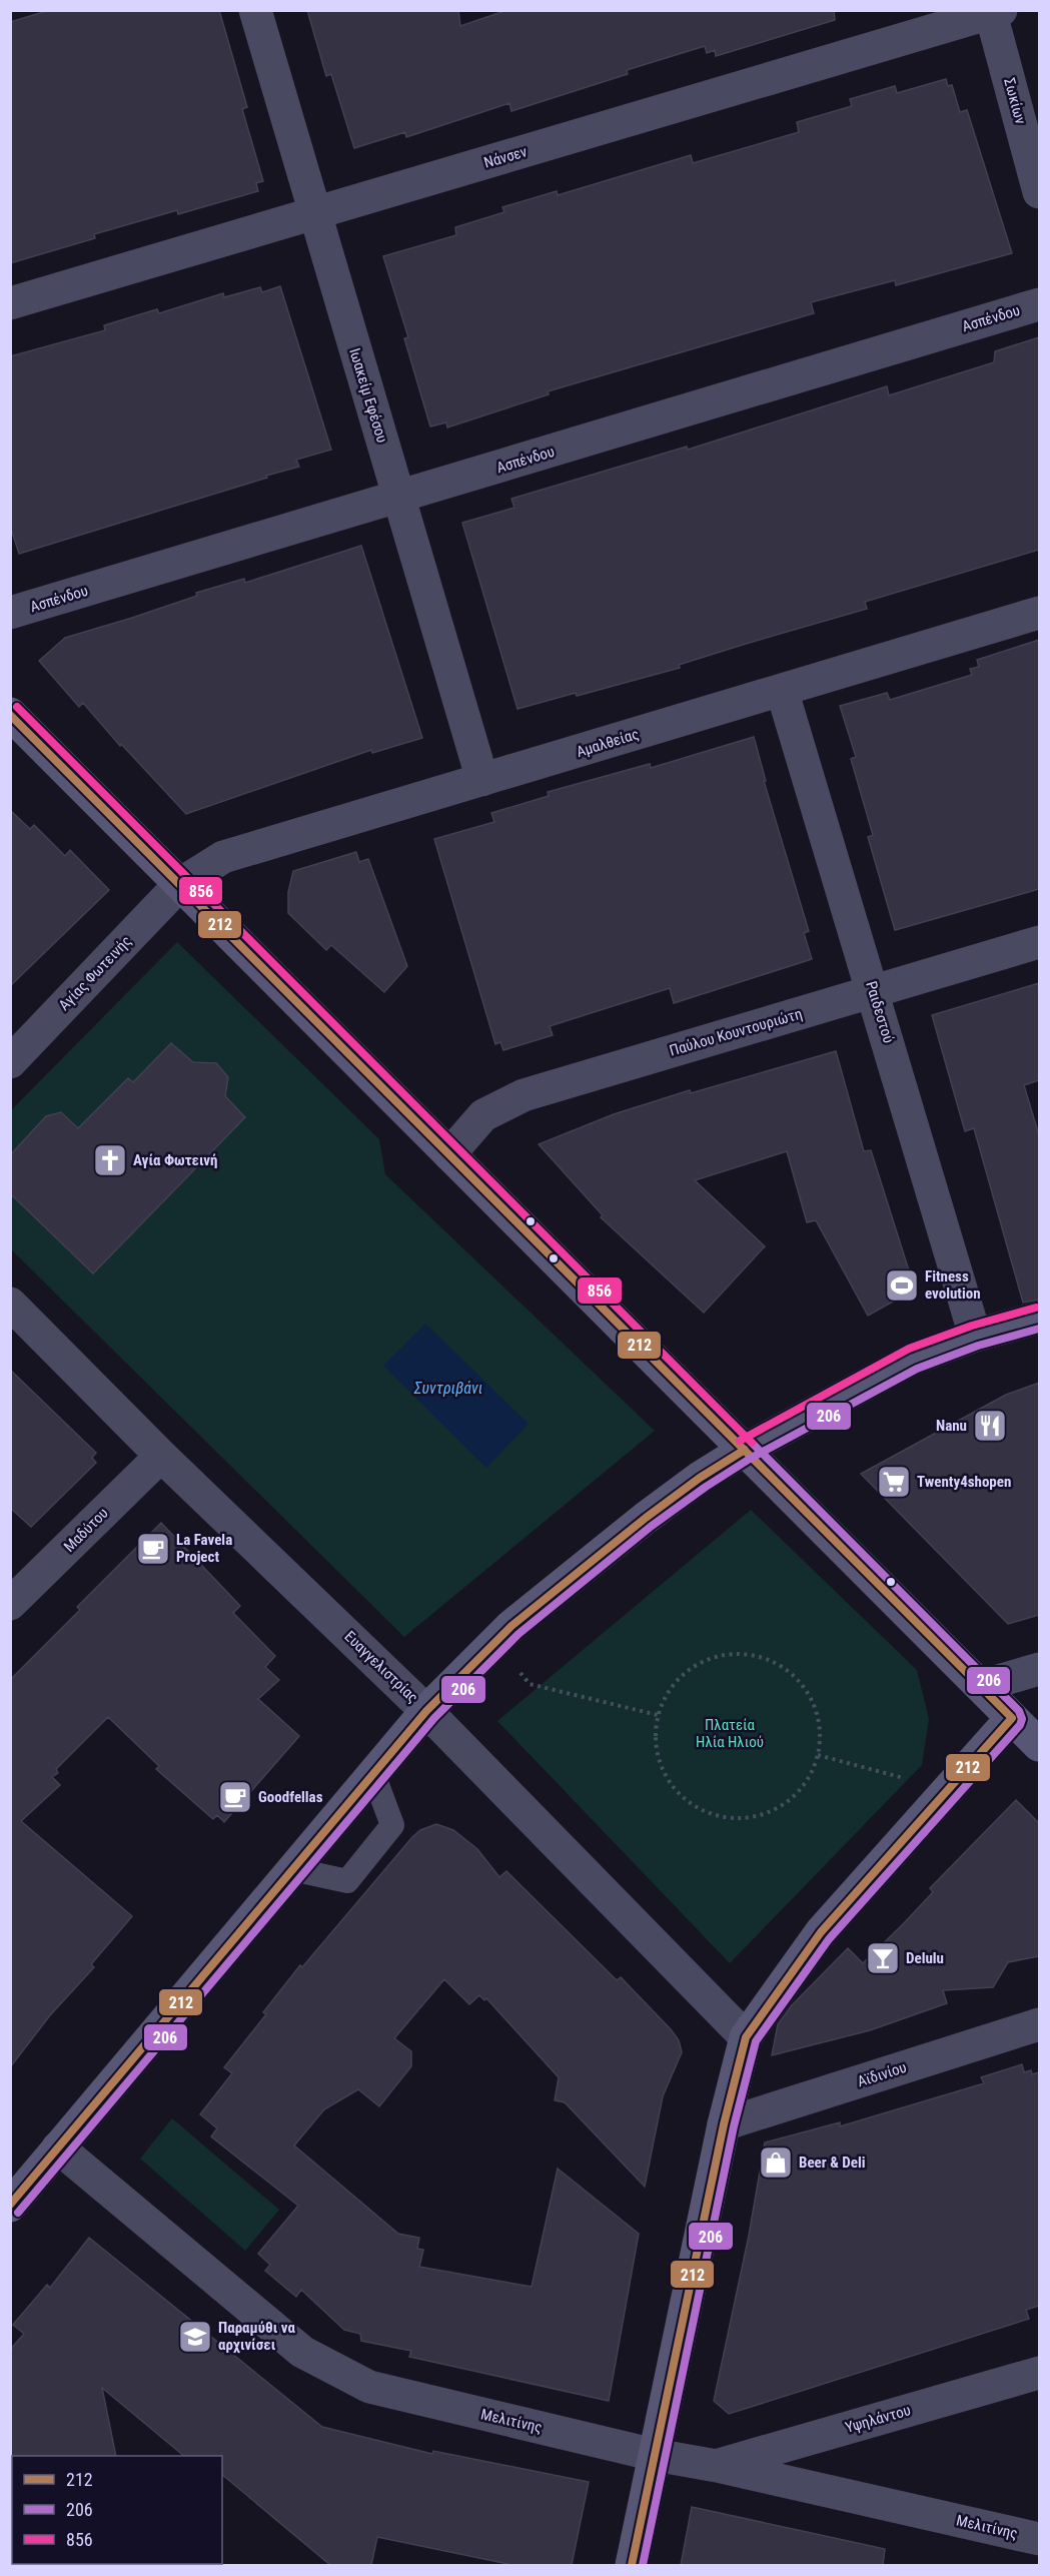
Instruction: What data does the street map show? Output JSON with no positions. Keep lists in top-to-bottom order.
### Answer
{
  "streets": {
    "street": [
      "Σωκίων",
      "Νάνσεν",
      "Ασπένδου",
      "Ιωακείμ Εφέσου",
      "Αμαλθείας",
      "Αγίας Φωτεινής",
      "Ραιδεστού",
      "Παύλου Κουντουριώτη",
      "Μαδύτου",
      "Ευαγγελιστρίας",
      "Αϊδινίου",
      "Υψηλάντου",
      "Μελιτίνης"
    ]
  },
  "crossings": [
    ["Σωκίων", "Νάνσεν"],
    ["Νάνσεν", "Ιωακείμ Εφέσου"],
    ["Ασπένδου", "Ιωακείμ Εφέσου"],
    ["Ιωακείμ Εφέσου", "Αμαλθείας"],
    ["Αμαλθείας", "Αγίας Φωτεινής"],
    ["Αμαλθείας", "Ραιδεστού"],
    ["Ραιδεστού", "Παύλου Κουντουριώτη"],
    ["Μαδύτου", "Ευαγγελιστρίας"],
    ["Υψηλάντου", "Μελιτίνης"]
  ],
  "water": ["Συντριβάνι"],
  "parks": ["Πλατεία Ηλία Ηλιού"],
  "places": {
    "church": ["Αγία Φωτεινή"],
    "sports": ["Fitness evolution"],
    "restaurant": ["Nanu"],
    "supermarket": ["Twenty4shopen"],
    "cafe": ["La Favela Project", "Goodfellas"],
    "bar": ["Delulu"],
    "shop": ["Beer & Deli"],
    "school or university": ["Παραμύθι να αρχινίσει"]
  },
  "lines": ["transit line 856", "transit line 212", "transit line 206"],
  "legend": ["212", "206", "856"]
}
